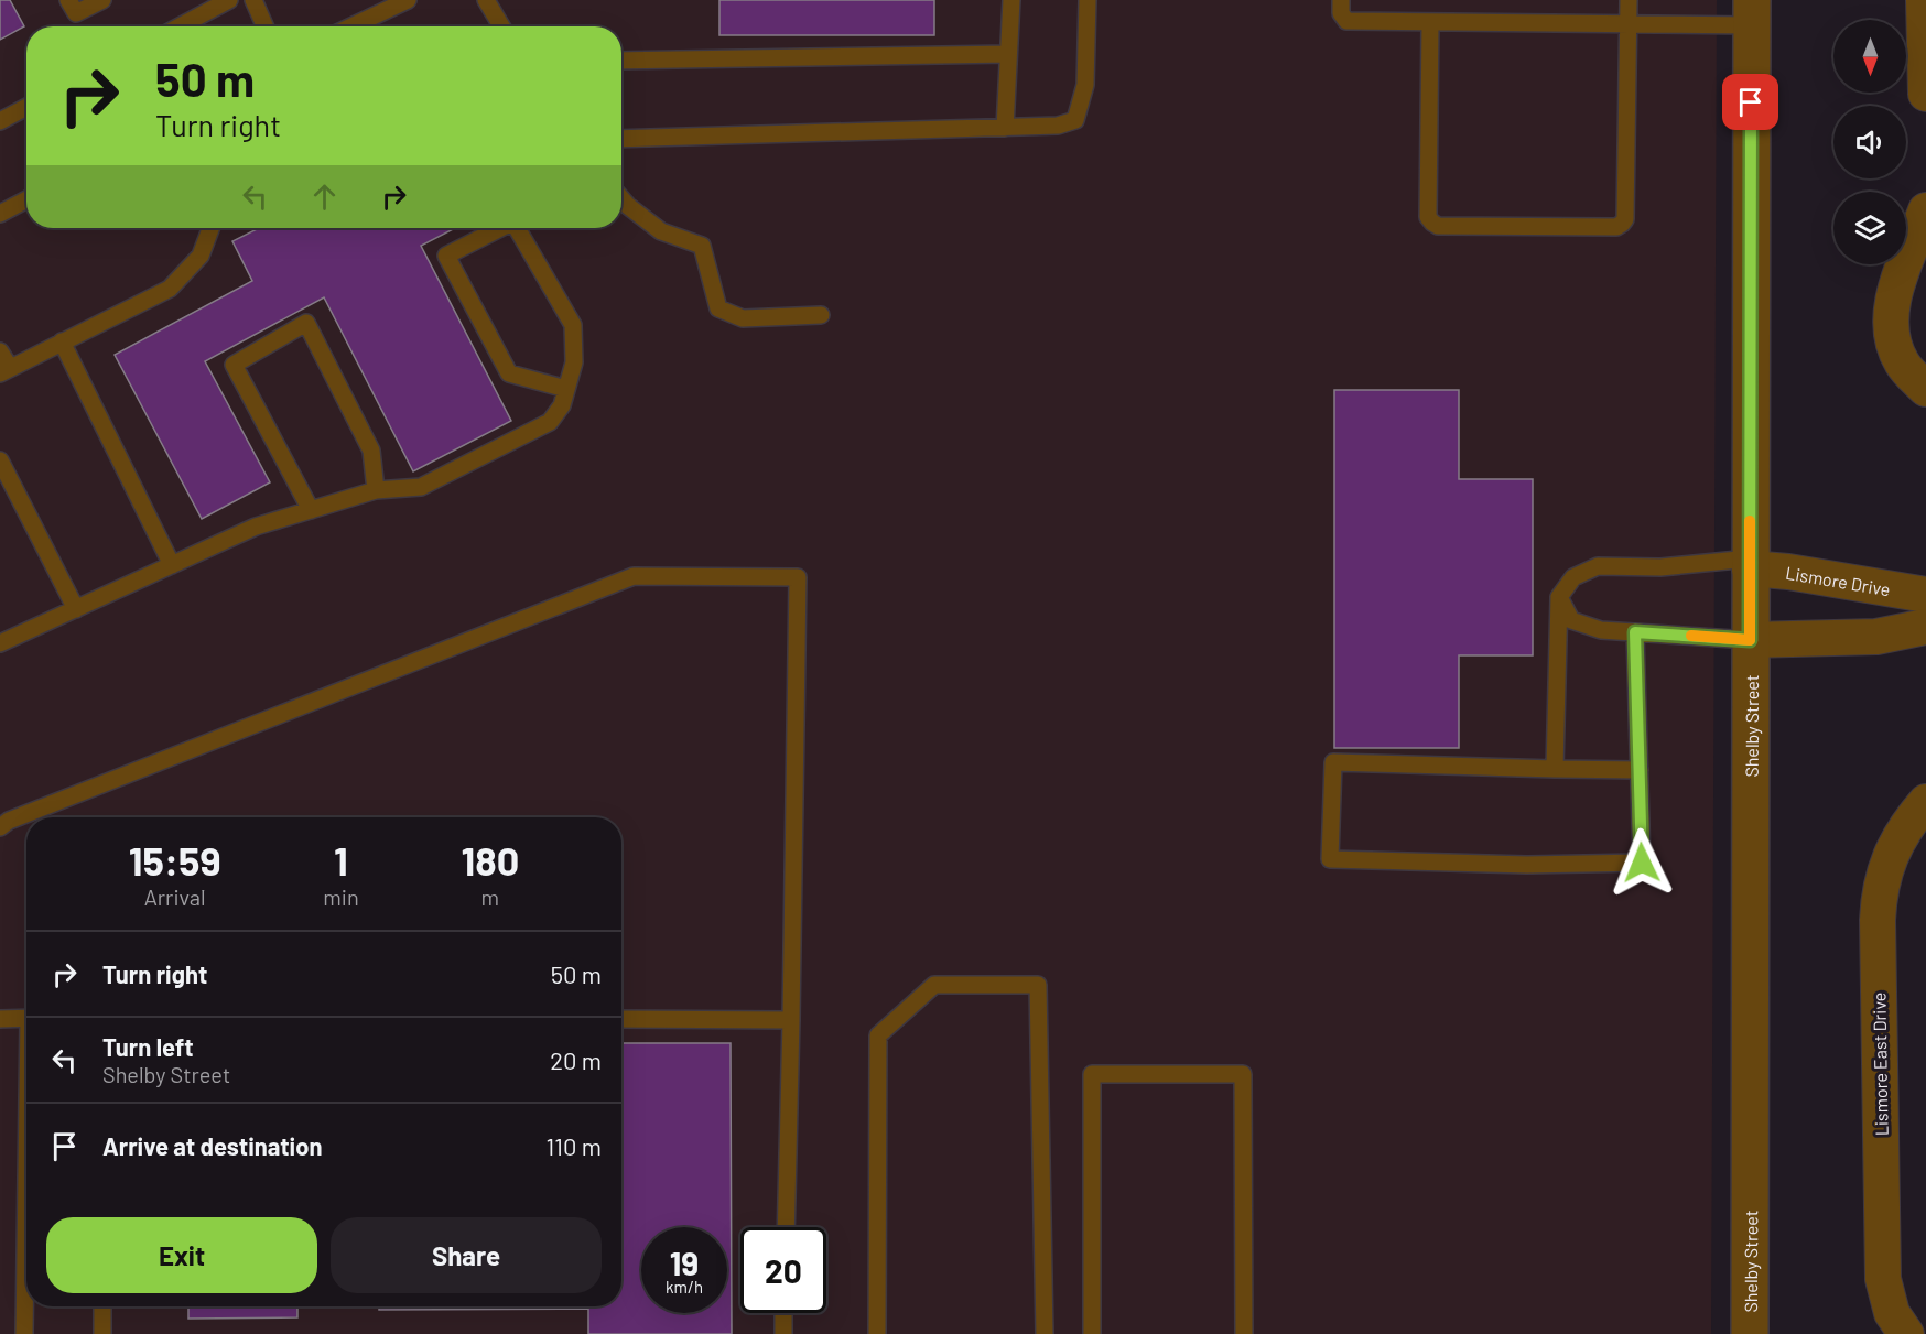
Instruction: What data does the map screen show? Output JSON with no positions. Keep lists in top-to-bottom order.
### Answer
{
  "streets": {
    "street": ["Lismore Drive", "Shelby Street", "Lismore East Drive"]
  },
  "crossings": [
    ["Lismore Drive", "Shelby Street"]
  ],
  "north": "bottom",
  "page": {
    "turn": ["50 m", "Turn right"],
    "eta": [
      "15:59",
      "Arrival",
      "1",
      "min",
      "180",
      "m"
    ],
    "list": [
      {
        "name": "Turn right",
        "value": "50 m"
      },
      {
        "name": "Turn left",
        "note": "Shelby Street",
        "value": "20 m"
      },
      {
        "name": "Arrive at destination",
        "value": "110 m"
      }
    ],
    "buttons": ["Exit", "Share"],
    "speed": "19 km/h",
    "limit": "20"
  }
}
